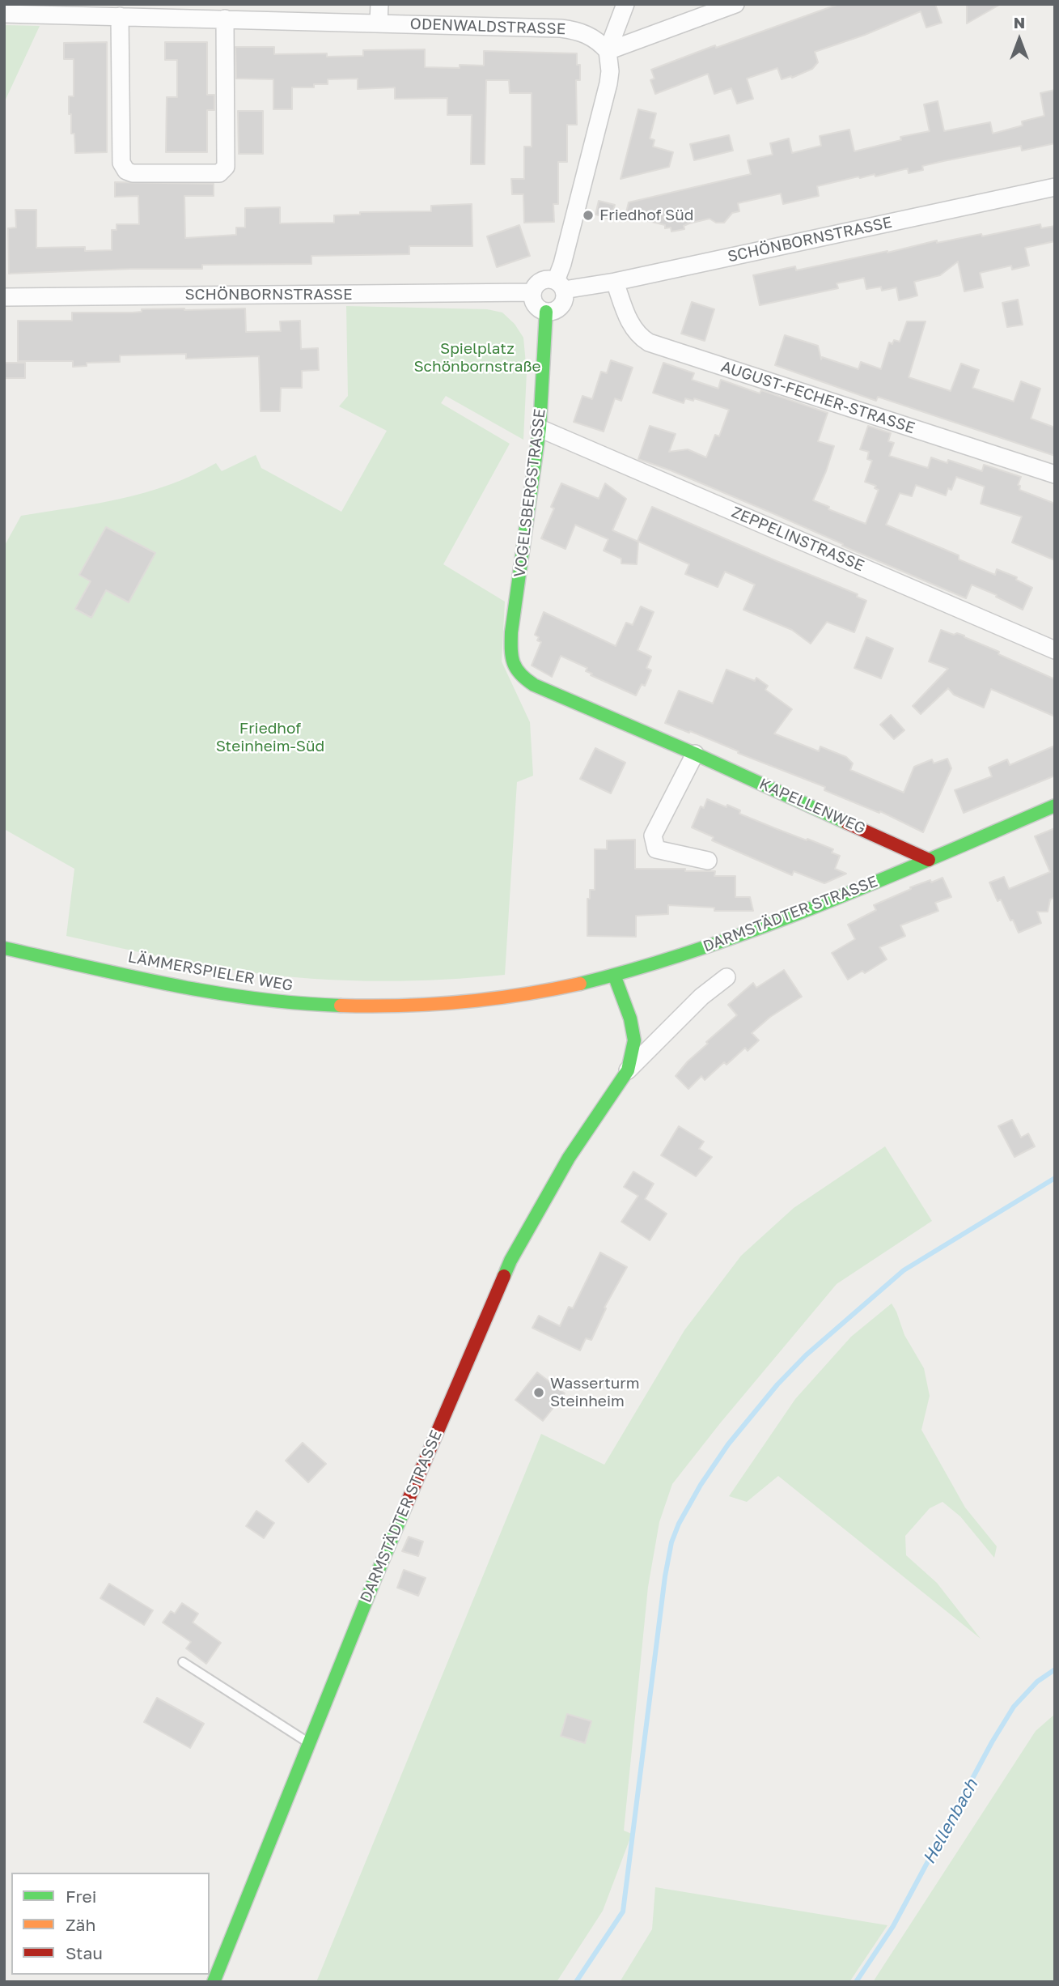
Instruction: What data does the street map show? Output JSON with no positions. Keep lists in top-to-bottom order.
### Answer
{
  "streets": {
    "street": [
      "ODENWALDSTRASSE",
      "SCHÖNBORNSTRASSE",
      "AUGUST-FECHER-STRASSE",
      "VOGELSBERGSTRASSE",
      "ZEPPELINSTRASSE",
      "KAPELLENWEG",
      "DARMSTÄDTER STRASSE",
      "LÄMMERSPIELER WEG"
    ]
  },
  "crossings": [
    ["SCHÖNBORNSTRASSE", "AUGUST-FECHER-STRASSE"],
    ["SCHÖNBORNSTRASSE", "VOGELSBERGSTRASSE"],
    ["VOGELSBERGSTRASSE", "ZEPPELINSTRASSE"],
    ["VOGELSBERGSTRASSE", "KAPELLENWEG"],
    ["KAPELLENWEG", "DARMSTÄDTER STRASSE"],
    ["DARMSTÄDTER STRASSE", "LÄMMERSPIELER WEG"]
  ],
  "water": ["Hellenbach"],
  "parks": ["Spielplatz Schönbornstraße", "Friedhof Steinheim-Süd"],
  "places": ["Friedhof Süd", "Wasserturm Steinheim"],
  "legend": ["Frei", "Zäh", "Stau"],
  "north": "top"
}
